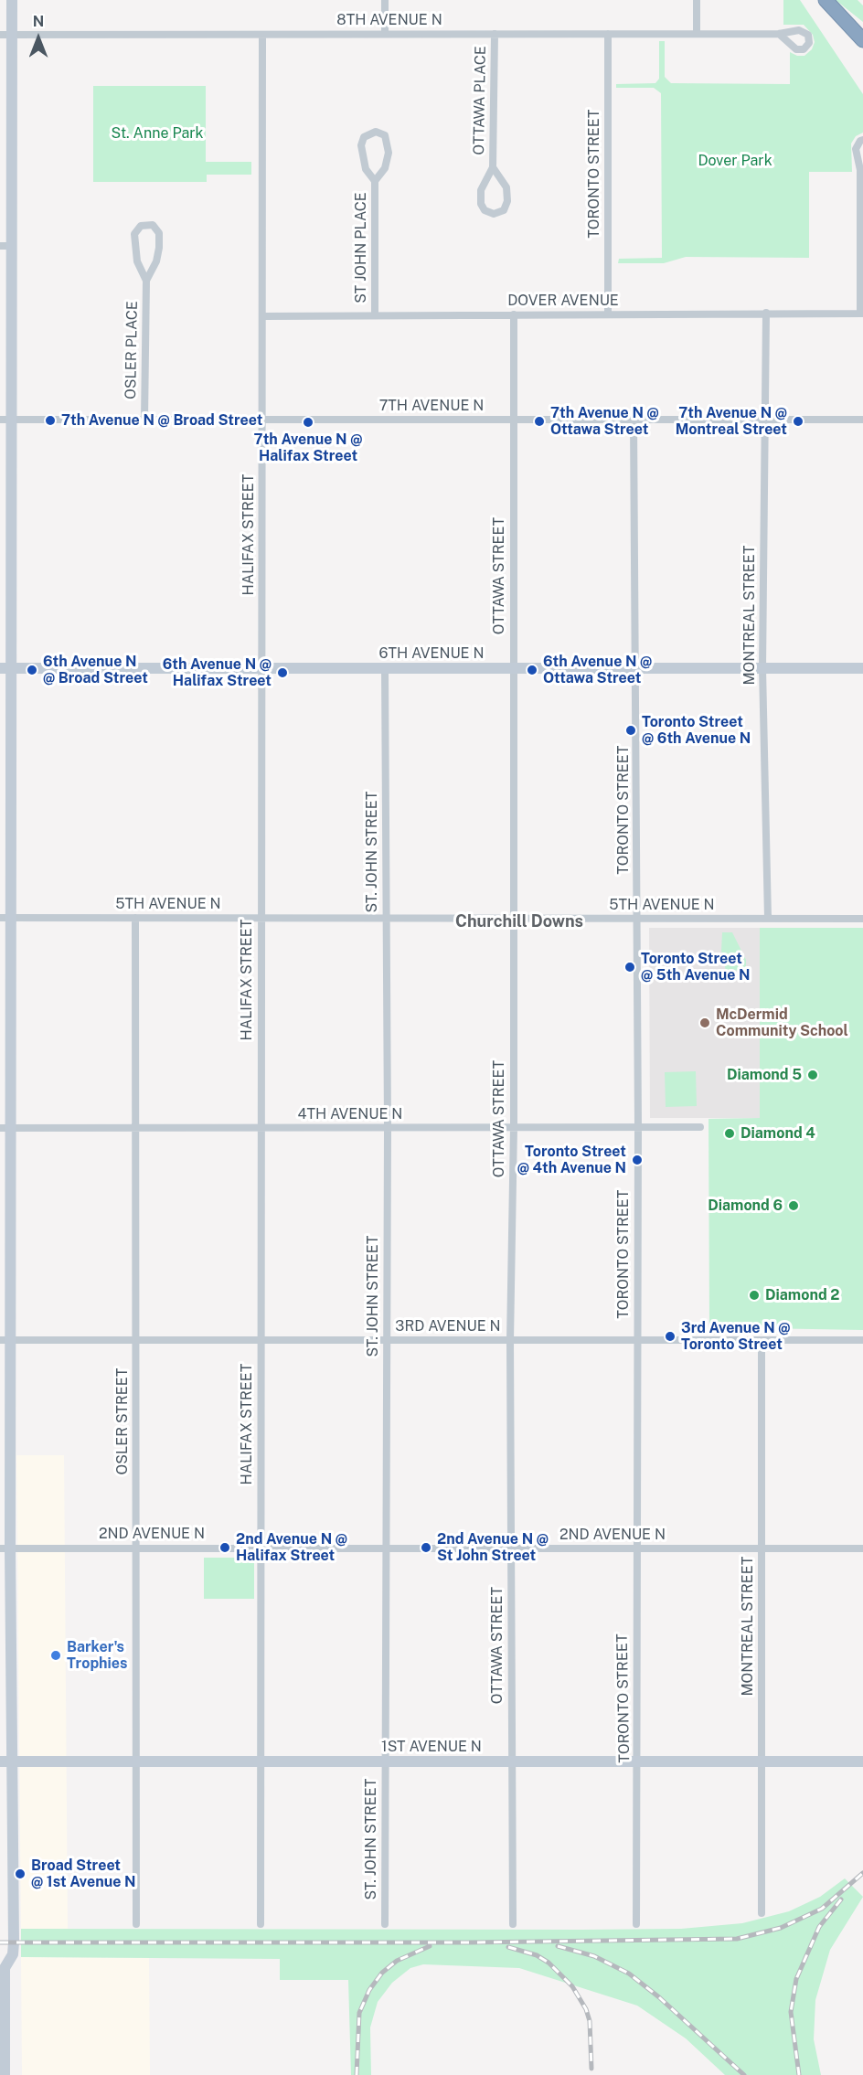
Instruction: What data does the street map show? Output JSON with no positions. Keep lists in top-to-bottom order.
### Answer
{
  "streets": {
    "main road": ["6TH AVENUE N", "1ST AVENUE N"],
    "street": [
      "8TH AVENUE N",
      "OTTAWA PLACE",
      "TORONTO STREET",
      "ST JOHN PLACE",
      "DOVER AVENUE",
      "OSLER PLACE",
      "7TH AVENUE N",
      "HALIFAX STREET",
      "OTTAWA STREET",
      "MONTREAL STREET",
      "ST. JOHN STREET",
      "5TH AVENUE N",
      "4TH AVENUE N",
      "3RD AVENUE N",
      "OSLER STREET",
      "2ND AVENUE N"
    ]
  },
  "crossings": [
    ["8TH AVENUE N", "OTTAWA PLACE"],
    ["8TH AVENUE N", "TORONTO STREET"],
    ["8TH AVENUE N", "HALIFAX STREET"],
    ["TORONTO STREET", "DOVER AVENUE"],
    ["TORONTO STREET", "7TH AVENUE N"],
    ["TORONTO STREET", "6TH AVENUE N"],
    ["TORONTO STREET", "5TH AVENUE N"],
    ["TORONTO STREET", "4TH AVENUE N"],
    ["TORONTO STREET", "3RD AVENUE N"],
    ["TORONTO STREET", "2ND AVENUE N"],
    ["TORONTO STREET", "1ST AVENUE N"],
    ["ST JOHN PLACE", "DOVER AVENUE"],
    ["DOVER AVENUE", "HALIFAX STREET"],
    ["DOVER AVENUE", "OTTAWA STREET"],
    ["DOVER AVENUE", "MONTREAL STREET"],
    ["OSLER PLACE", "7TH AVENUE N"],
    ["7TH AVENUE N", "HALIFAX STREET"],
    ["7TH AVENUE N", "OTTAWA STREET"],
    ["7TH AVENUE N", "MONTREAL STREET"],
    ["HALIFAX STREET", "6TH AVENUE N"],
    ["HALIFAX STREET", "5TH AVENUE N"],
    ["HALIFAX STREET", "4TH AVENUE N"],
    ["HALIFAX STREET", "3RD AVENUE N"],
    ["HALIFAX STREET", "2ND AVENUE N"],
    ["HALIFAX STREET", "1ST AVENUE N"],
    ["OTTAWA STREET", "6TH AVENUE N"],
    ["OTTAWA STREET", "5TH AVENUE N"],
    ["OTTAWA STREET", "4TH AVENUE N"],
    ["OTTAWA STREET", "3RD AVENUE N"],
    ["OTTAWA STREET", "2ND AVENUE N"],
    ["OTTAWA STREET", "1ST AVENUE N"],
    ["MONTREAL STREET", "6TH AVENUE N"],
    ["MONTREAL STREET", "5TH AVENUE N"],
    ["MONTREAL STREET", "3RD AVENUE N"],
    ["MONTREAL STREET", "2ND AVENUE N"],
    ["MONTREAL STREET", "1ST AVENUE N"],
    ["6TH AVENUE N", "ST. JOHN STREET"],
    ["ST. JOHN STREET", "5TH AVENUE N"],
    ["ST. JOHN STREET", "4TH AVENUE N"],
    ["ST. JOHN STREET", "3RD AVENUE N"],
    ["ST. JOHN STREET", "2ND AVENUE N"],
    ["ST. JOHN STREET", "1ST AVENUE N"],
    ["5TH AVENUE N", "OSLER STREET"],
    ["4TH AVENUE N", "OSLER STREET"],
    ["3RD AVENUE N", "OSLER STREET"],
    ["OSLER STREET", "2ND AVENUE N"],
    ["OSLER STREET", "1ST AVENUE N"]
  ],
  "districts": ["Churchill Downs"],
  "parks": ["St. Anne Park", "Dover Park"],
  "places": [
    "7th Avenue N @ Broad Street",
    "7th Avenue N @ Ottawa Street",
    "7th Avenue N @ Montreal Street",
    "7th Avenue N @ Halifax Street",
    "6th Avenue N @ Broad Street",
    "6th Avenue N @ Ottawa Street",
    "6th Avenue N @ Halifax Street",
    "Toronto Street @ 6th Avenue N",
    "Toronto Street @ 5th Avenue N",
    "McDermid Community School",
    "Diamond 5",
    "Diamond 4",
    "Toronto Street @ 4th Avenue N",
    "Diamond 6",
    "Diamond 2",
    "3rd Avenue N @ Toronto Street",
    "2nd Avenue N @ Halifax Street",
    "2nd Avenue N @ St John Street",
    "Barker's Trophies",
    "Broad Street @ 1st Avenue N"
  ],
  "north": "top"
}
